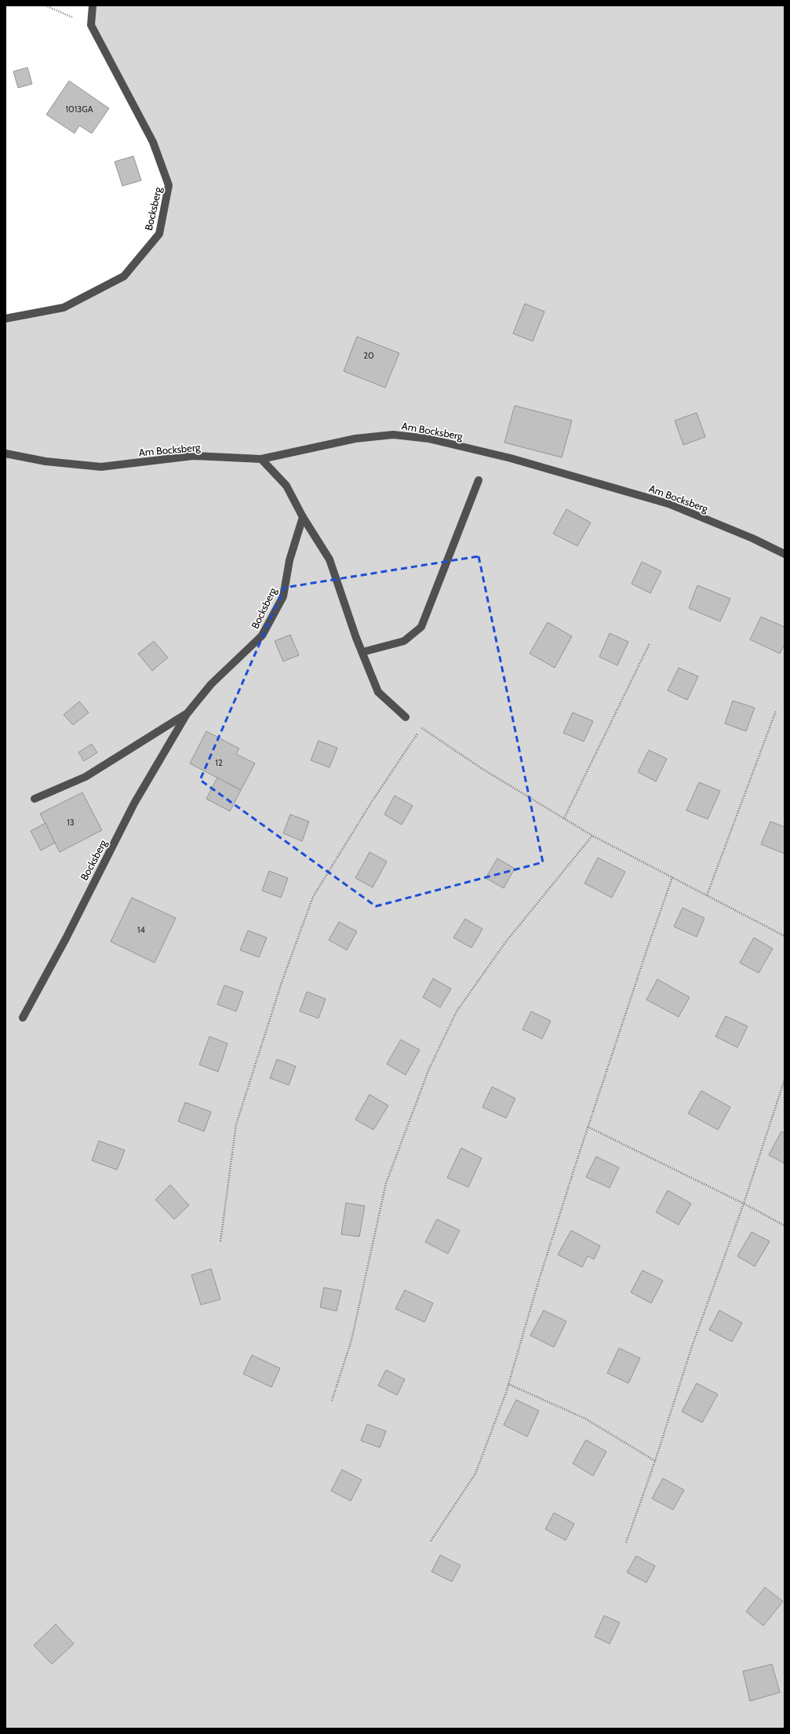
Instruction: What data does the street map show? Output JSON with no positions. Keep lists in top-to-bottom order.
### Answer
{
  "streets": {
    "street": ["Bocksberg", "Am Bocksberg"]
  },
  "house_numbers": [
    "1013GA",
    "20",
    "12",
    "13",
    "14"
  ]
}
